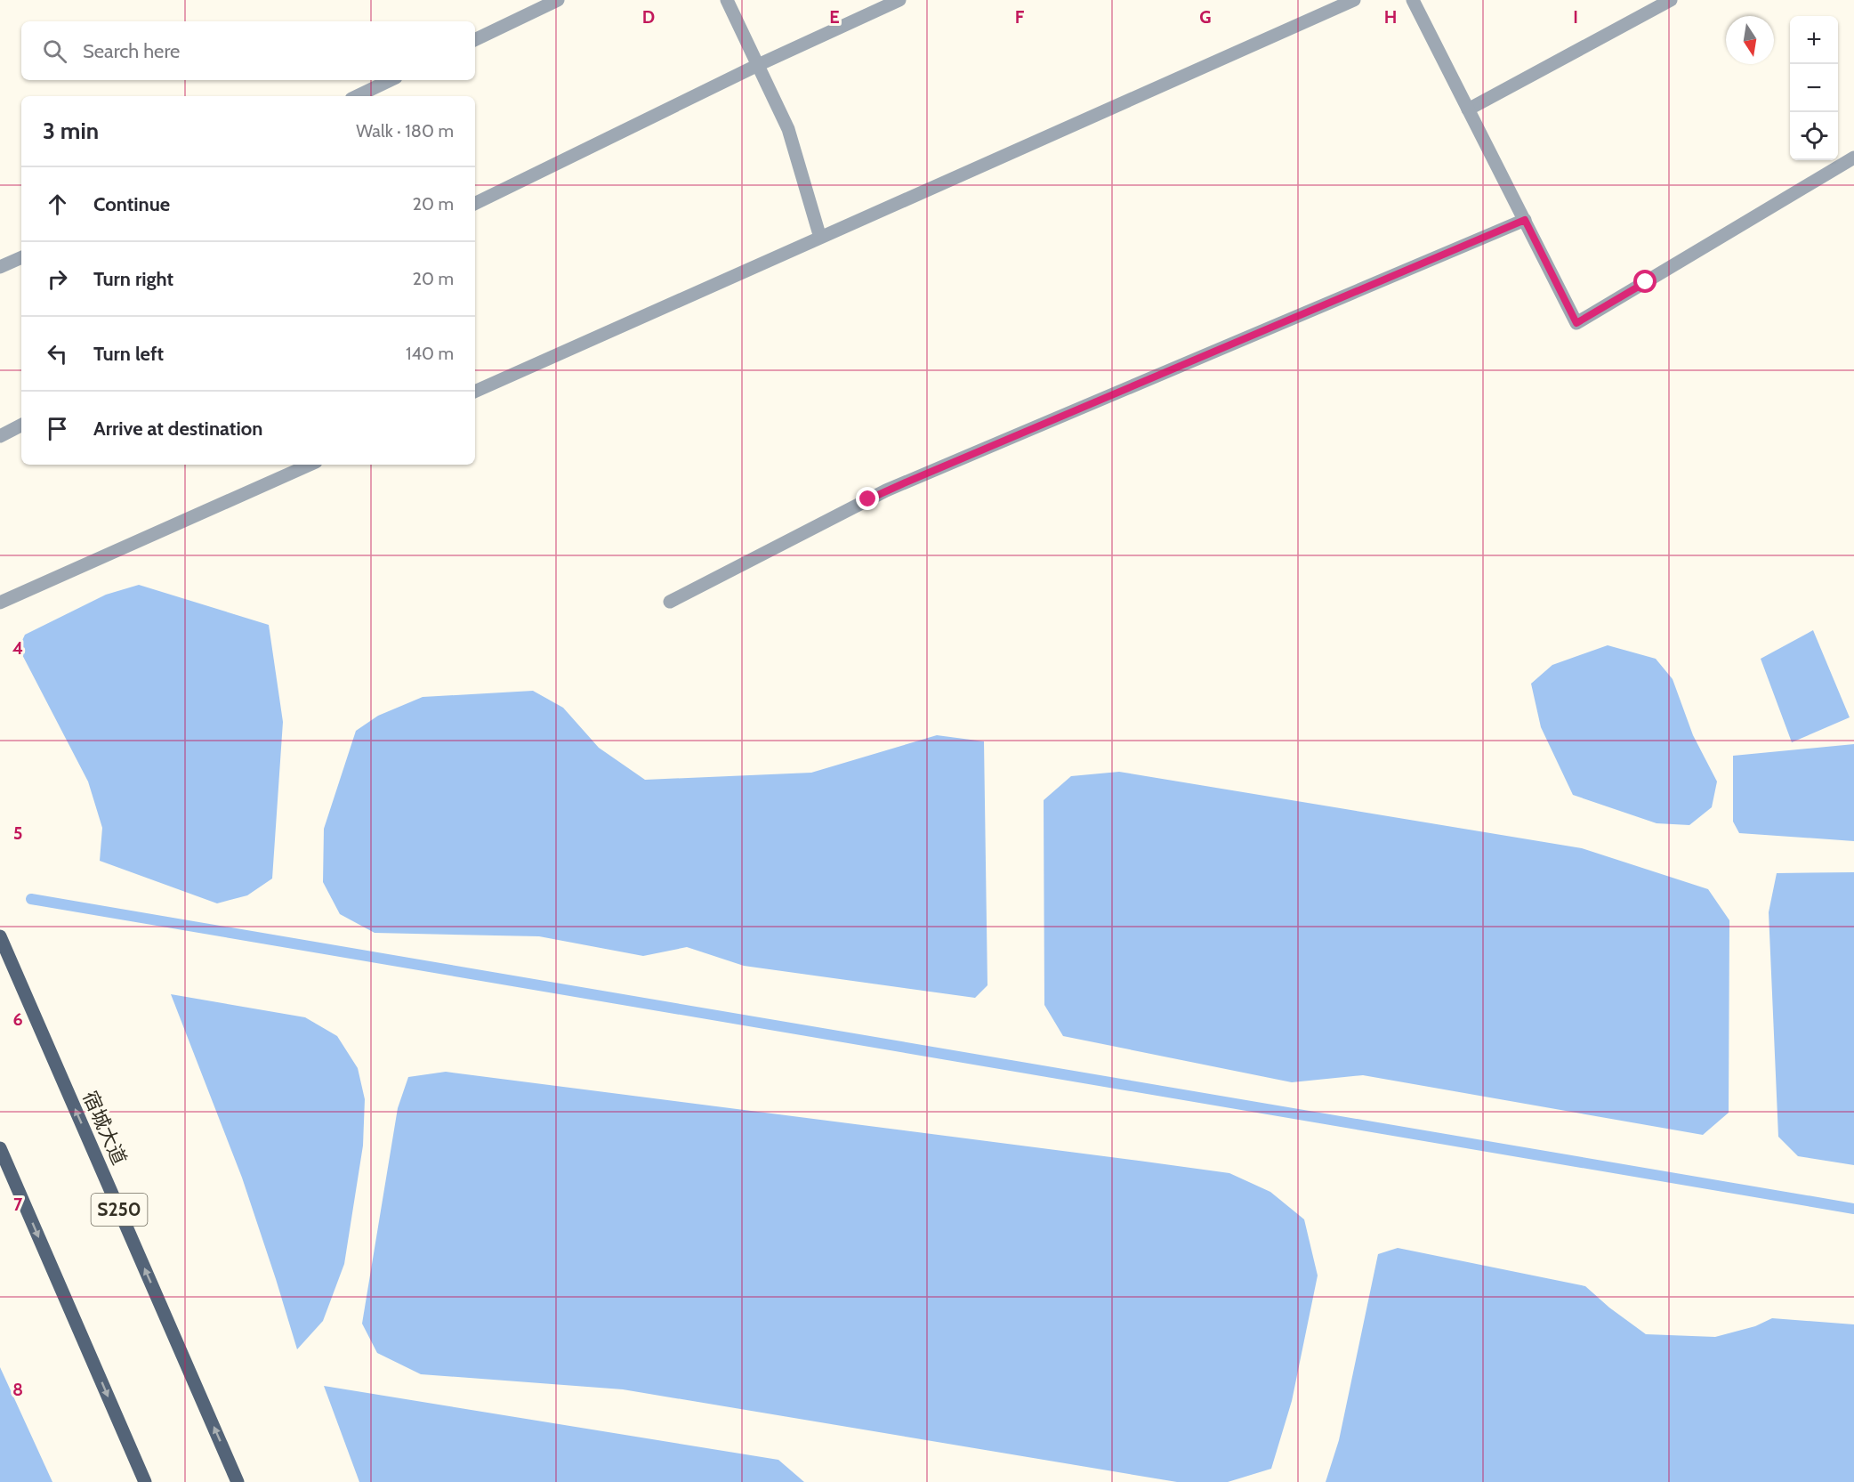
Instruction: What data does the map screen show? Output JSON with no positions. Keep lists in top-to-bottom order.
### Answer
{
  "streets": {
    "main road": ["宿城大道", "S250"]
  },
  "north": "bottom",
  "page": {
    "map_buttons": ["+", "−"],
    "search": "Search here",
    "heading": ["3 min", "Walk · 180 m"],
    "list": [
      ["Continue", "20 m"],
      ["Turn right", "20 m"],
      ["Turn left", "140 m"],
      "Arrive at destination"
    ]
  },
  "grid": {
    "columns": [
      "D",
      "E",
      "F",
      "G",
      "H",
      "I"
    ],
    "rows": [
      "4",
      "5",
      "6",
      "7",
      "8"
    ]
  }
}
